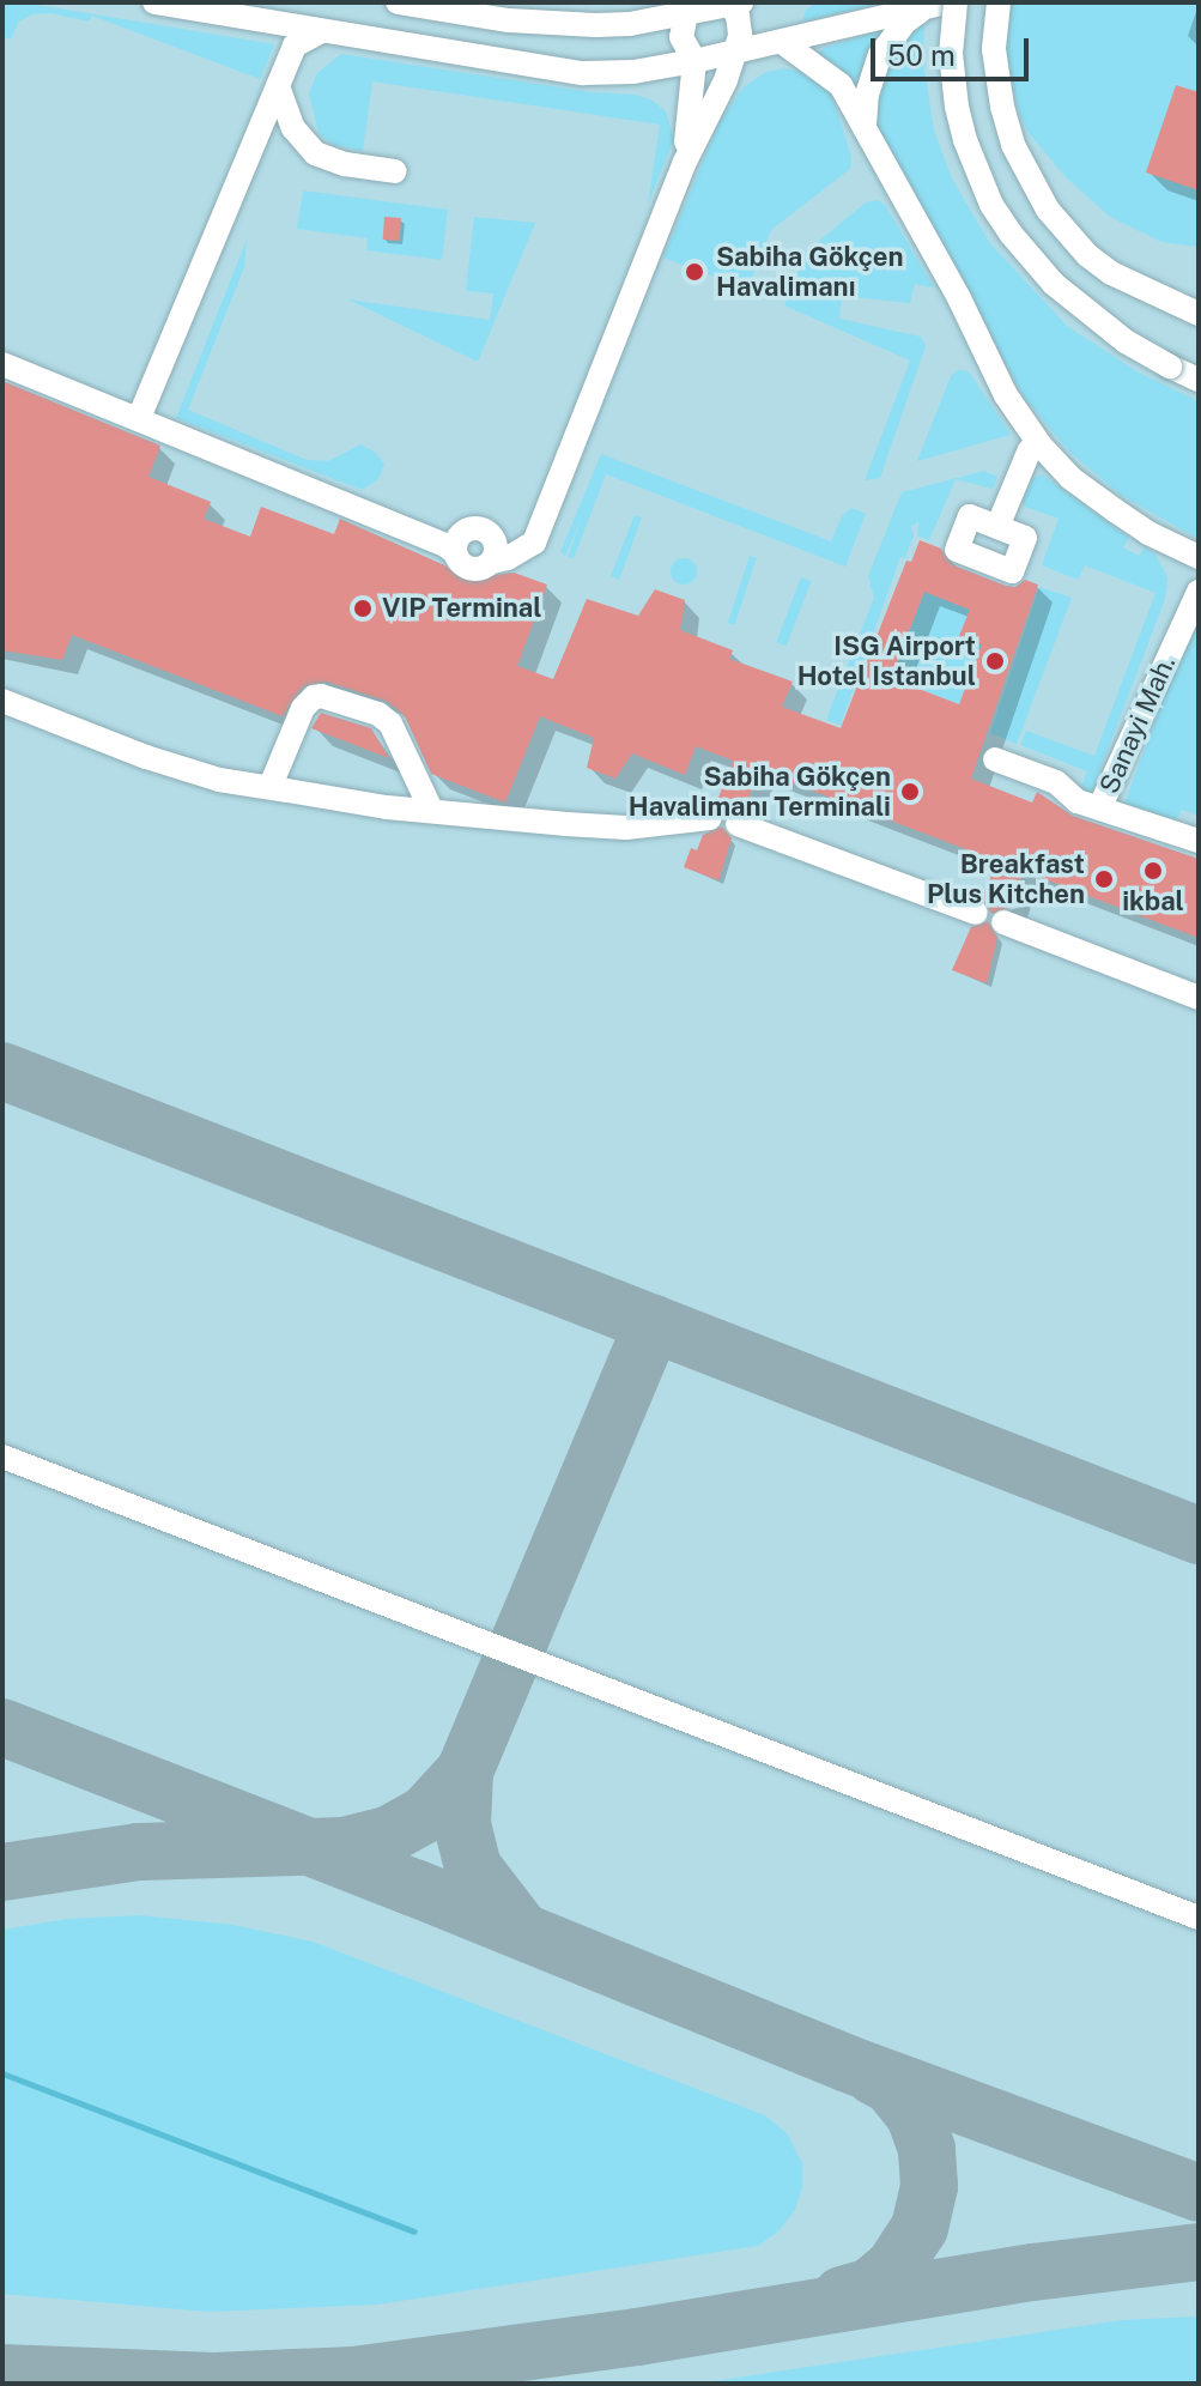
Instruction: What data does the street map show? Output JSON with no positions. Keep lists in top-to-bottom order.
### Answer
{
  "streets": {
    "street": ["Sanayi Mah."]
  },
  "places": [
    "Sabiha Gökçen Havalimanı",
    "VIP Terminal",
    "ISG Airport Hotel Istanbul",
    "Sabiha Gökçen Havalimanı Terminali",
    "ikbal",
    "Breakfast Plus Kitchen"
  ],
  "scale_bar": "50 m"
}
